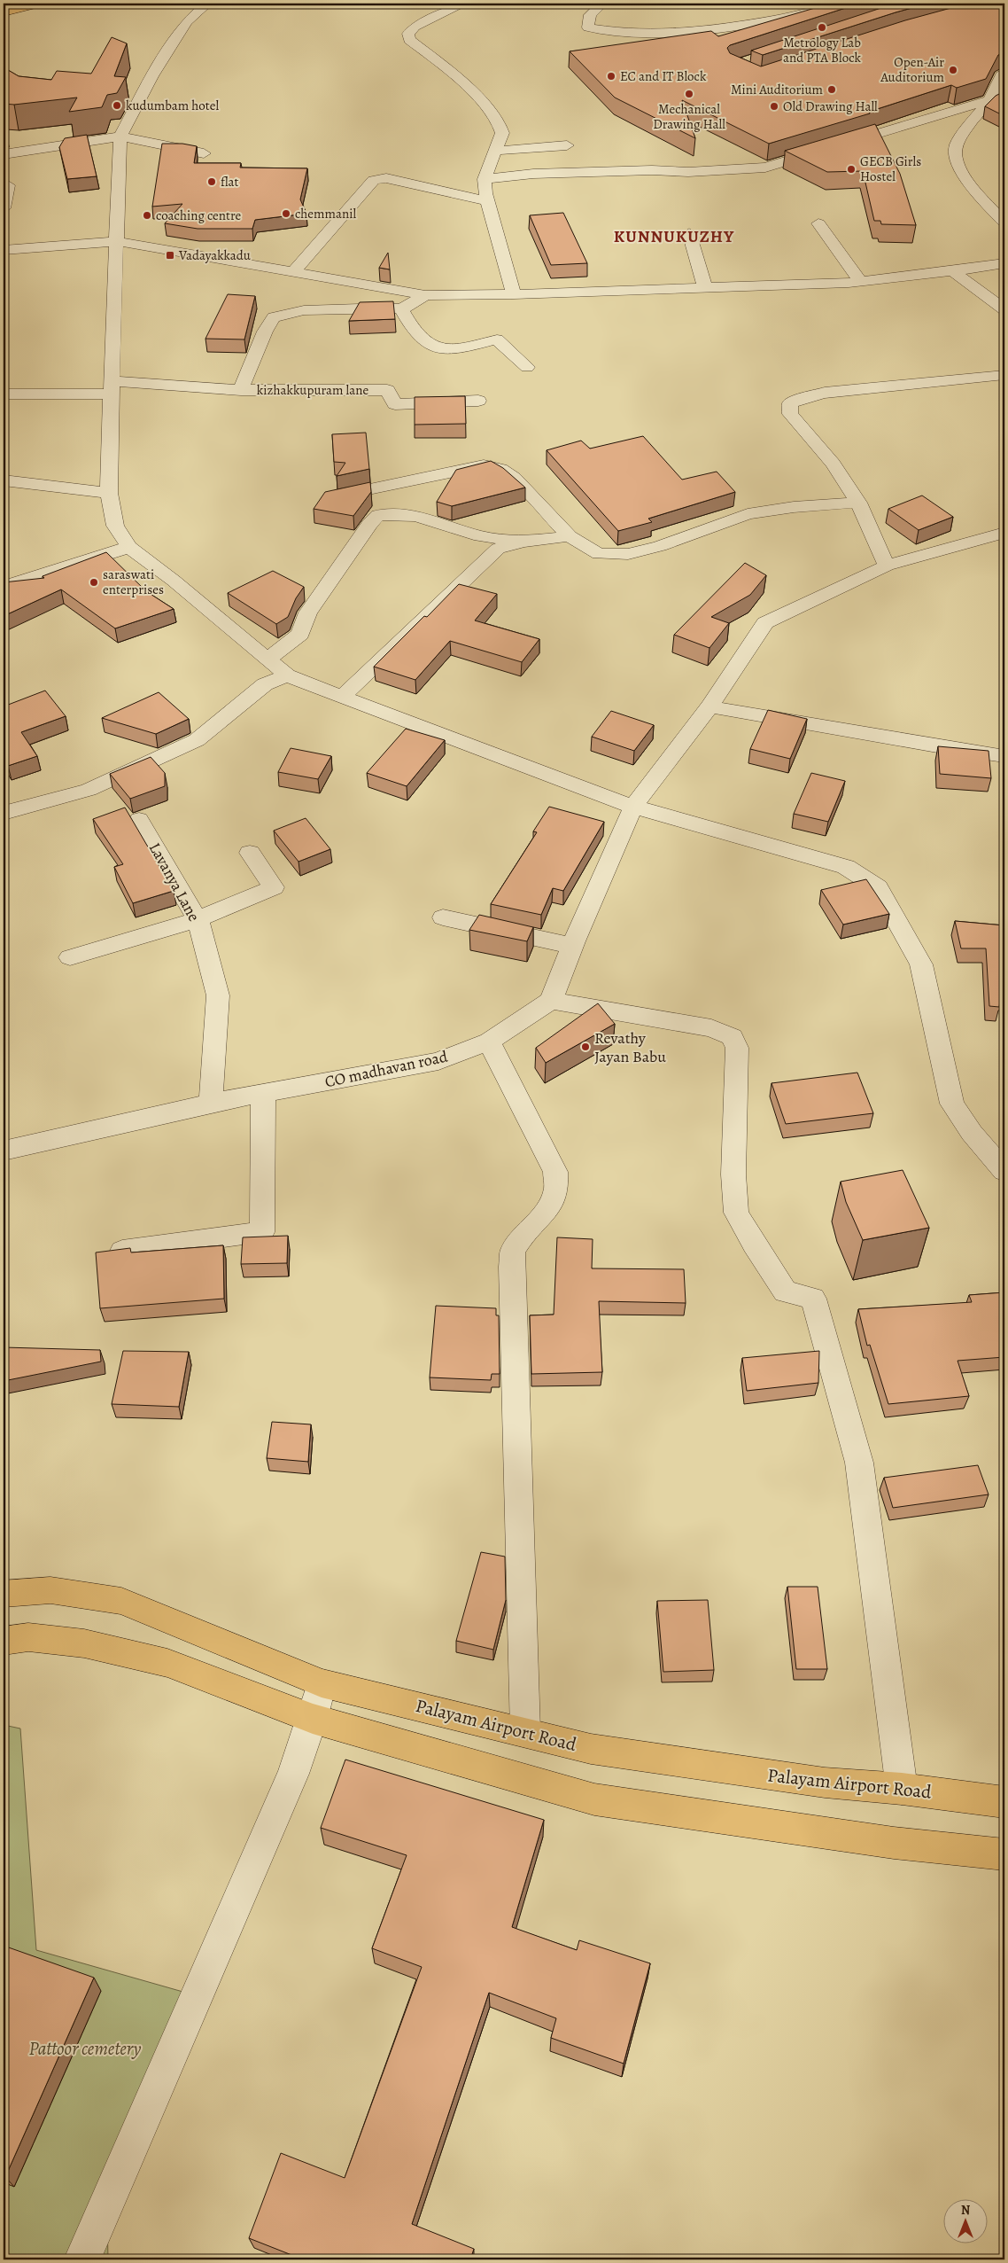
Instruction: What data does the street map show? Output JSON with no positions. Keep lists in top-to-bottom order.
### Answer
{
  "streets": {
    "main road": ["Palayam Airport Road"],
    "street": ["kizhakkupuram lane", "Lavanya Lane", "CO madhavan road"]
  },
  "crossings": [
    ["Lavanya Lane", "CO madhavan road"]
  ],
  "districts": ["KUNNUKUZHY"],
  "parks": ["Pattoor cemetery"],
  "places": {
    "other": [
      "Metrology Lab and PTA Block",
      "Open-Air Auditorium",
      "EC and IT Block",
      "Mini Auditorium",
      "Mechanical Drawing Hall",
      "kudumbam hotel",
      "Old Drawing Hall",
      "GECB Girls Hostel",
      "flat",
      "chemmanil",
      "coaching centre",
      "saraswati enterprises",
      "Revathy Jayan Babu"
    ],
    "transit": ["Vadayakkadu"]
  },
  "north": "top"
}
